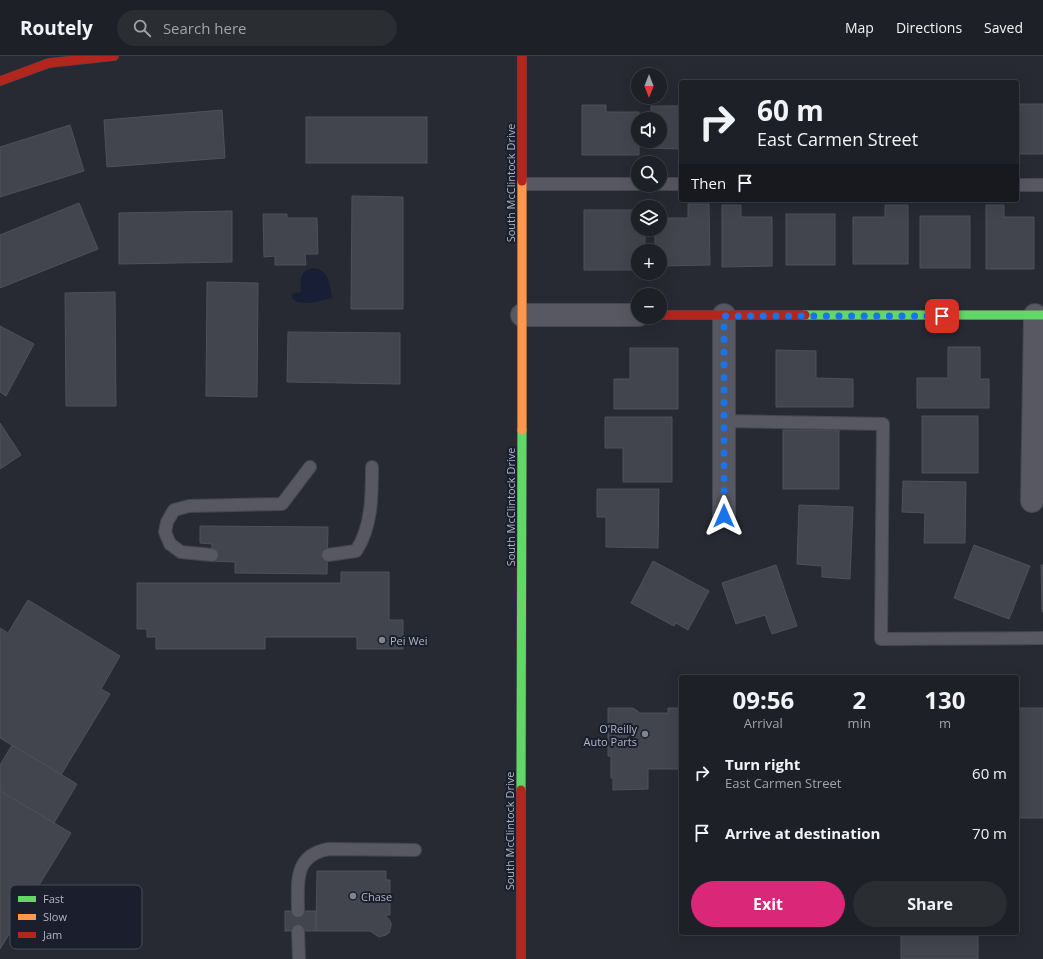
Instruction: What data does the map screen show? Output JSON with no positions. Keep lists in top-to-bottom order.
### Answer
{
  "streets": {
    "main road": ["South McClintock Drive"]
  },
  "places": ["Pei Wei", "O'Reilly Auto Parts", "Chase"],
  "legend": ["Fast", "Slow", "Jam"],
  "north": "bottom",
  "page": {
    "header": "Routely",
    "search": "Search here",
    "nav": ["Map", "Directions", "Saved"],
    "map_buttons": ["+", "−"],
    "turn": ["60 m", "East Carmen Street"],
    "then": "Then",
    "eta": [
      "09:56",
      "Arrival",
      "2",
      "min",
      "130",
      "m"
    ],
    "list": [
      {
        "name": "Turn right",
        "note": "East Carmen Street",
        "value": "60 m"
      },
      {
        "name": "Arrive at destination",
        "value": "70 m"
      }
    ],
    "buttons": ["Exit", "Share"]
  }
}
